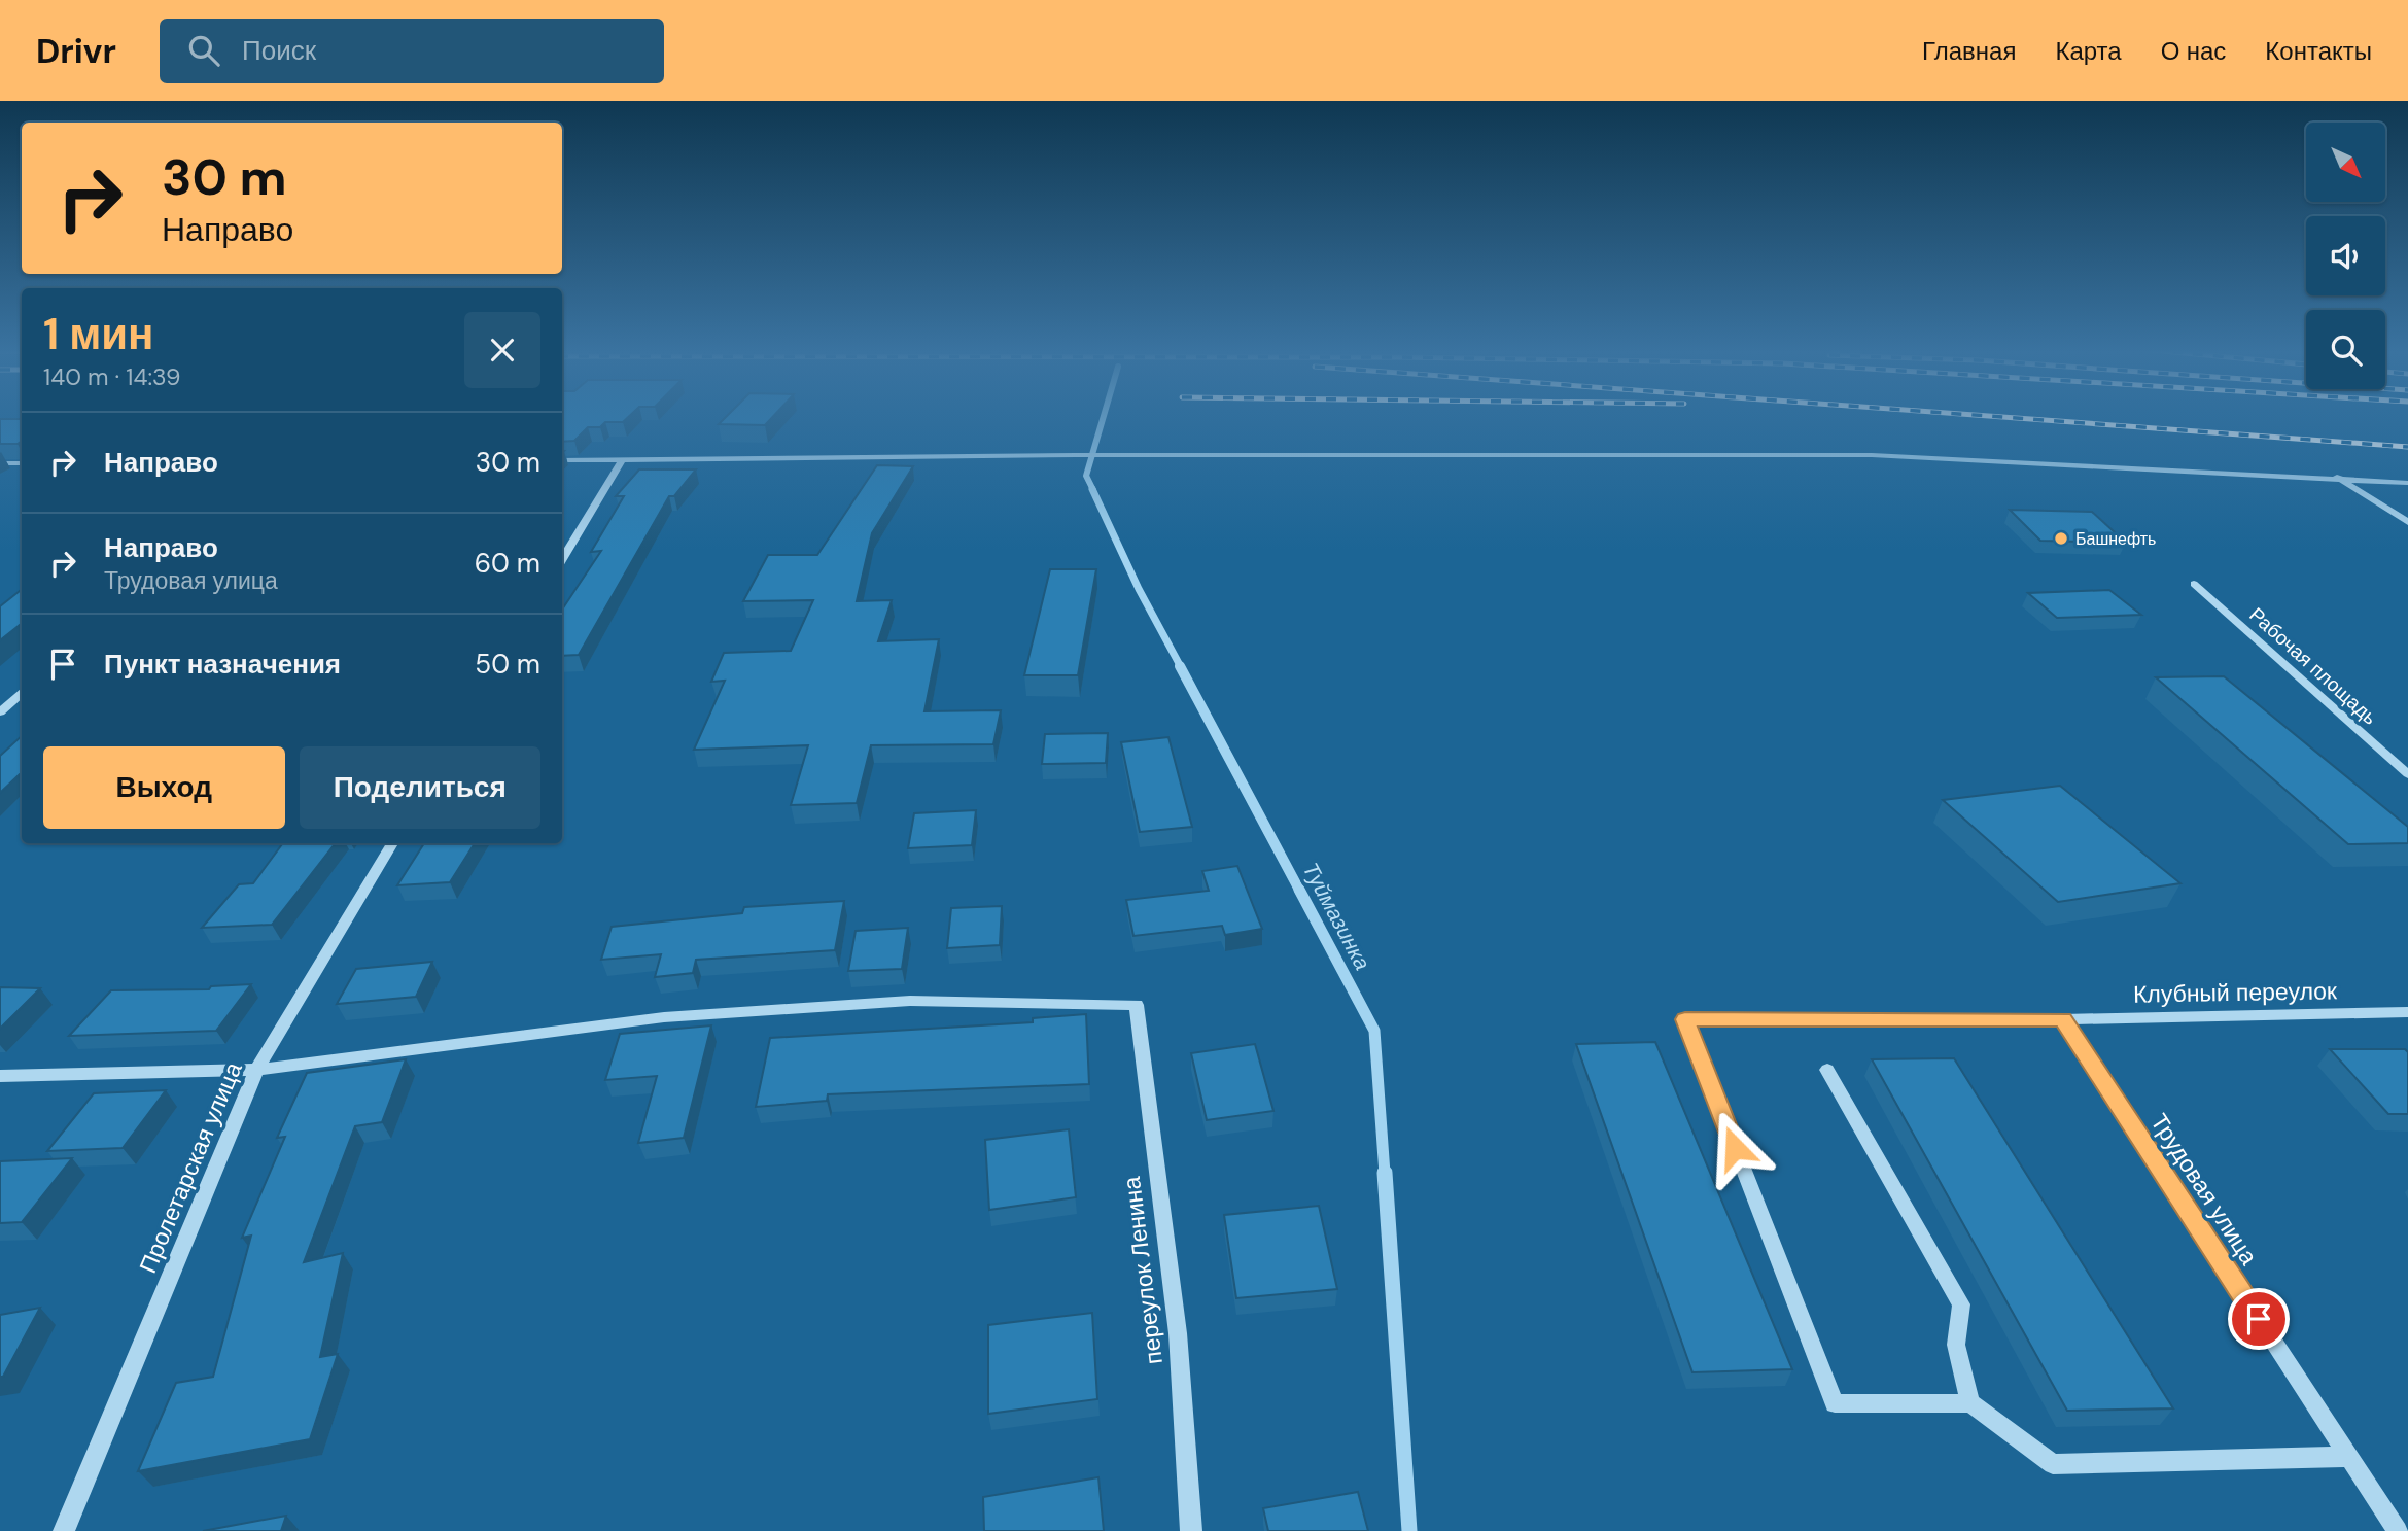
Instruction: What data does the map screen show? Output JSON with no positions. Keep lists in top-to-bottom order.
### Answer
{
  "streets": {
    "street": [
      "Рабочая площадь",
      "Клубный переулок",
      "Пролетарская улица",
      "Трудовая улица",
      "переулок Ленина"
    ]
  },
  "crossings": [
    ["Клубный переулок", "Трудовая улица"]
  ],
  "water": ["Туймазинка"],
  "places": ["Башнефть"],
  "north": "bottom right",
  "page": {
    "header": "Drivr",
    "search": "Поиск",
    "nav": [
      "Главная",
      "Карта",
      "О нас",
      "Контакты"
    ],
    "turn": ["30 m", "Направо"],
    "heading": ["1 мин", "140 m · 14:39"],
    "list": [
      {
        "name": "Направо",
        "value": "30 m"
      },
      {
        "name": "Направо",
        "note": "Трудовая улица",
        "value": "60 m"
      },
      {
        "name": "Пункт назначения",
        "value": "50 m"
      }
    ],
    "buttons": ["Выход", "Поделиться"]
  }
}
